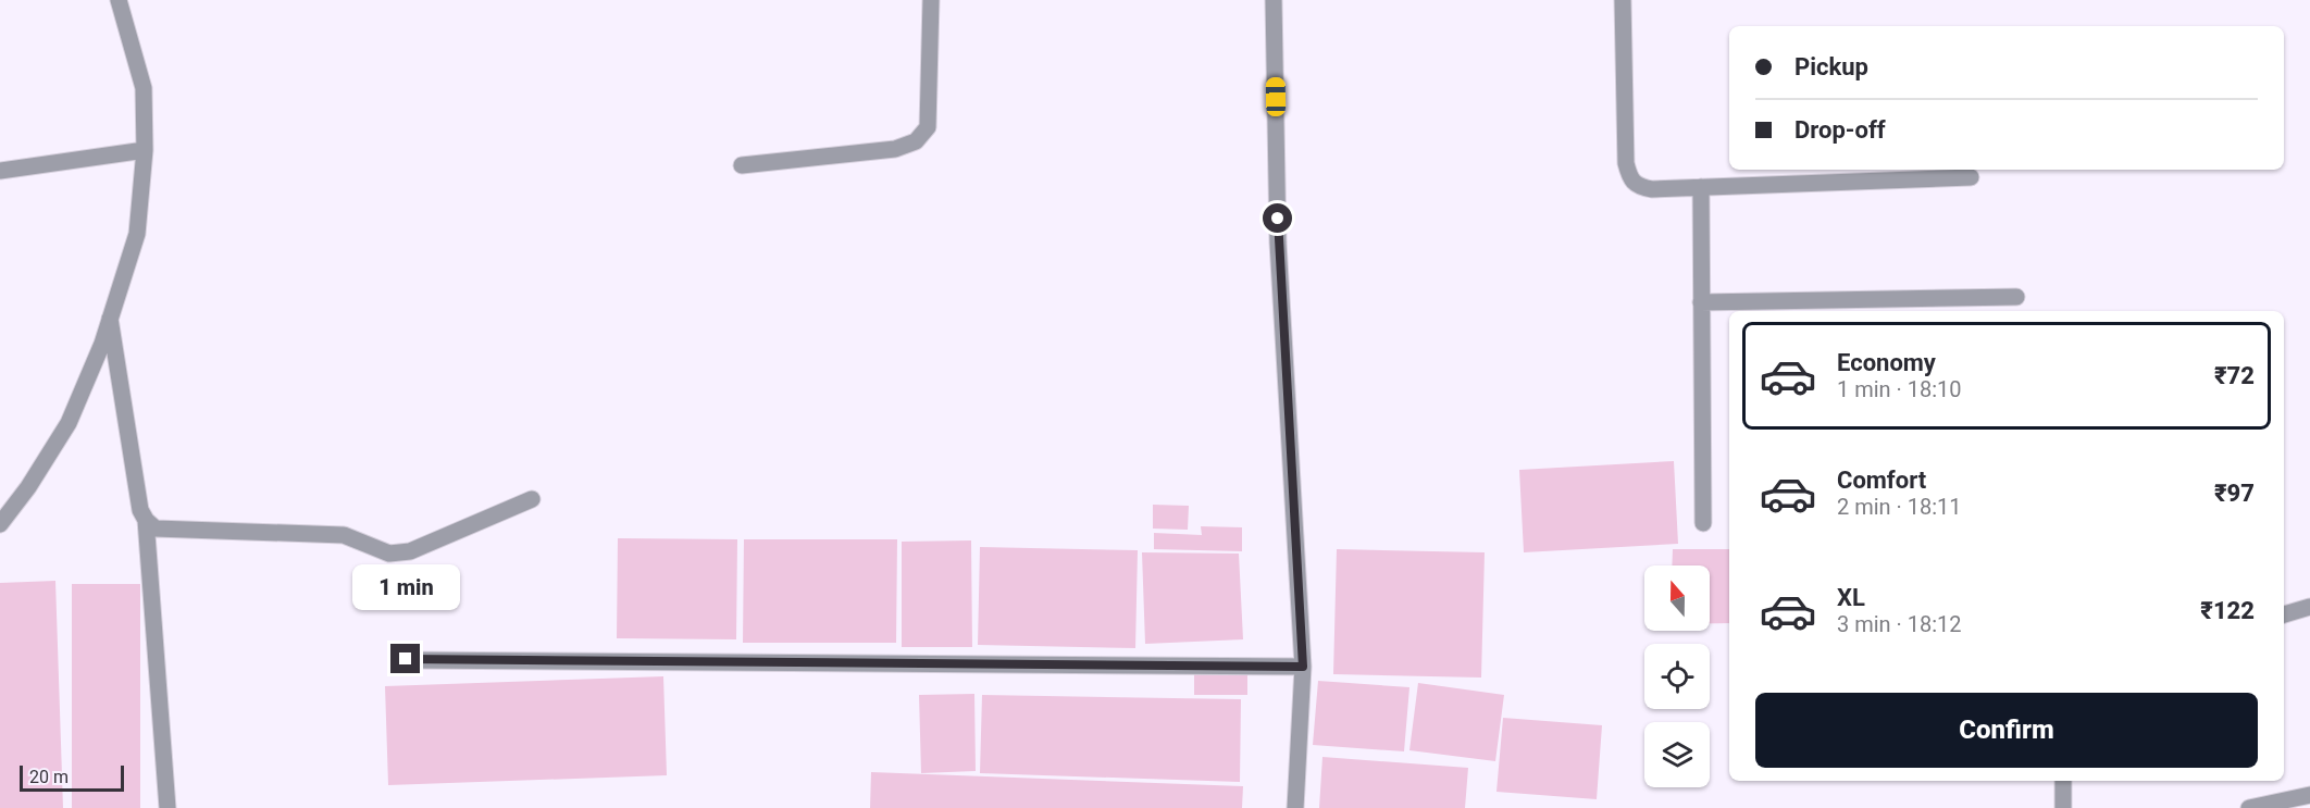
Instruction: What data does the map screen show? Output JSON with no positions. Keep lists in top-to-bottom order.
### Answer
{
  "scale_bar": "20 m",
  "north": "top",
  "page": {
    "banner": ["Pickup", "Drop-off"],
    "list": [
      {
        "name": "Economy",
        "note": "1 min · 18:10",
        "value": "₹72"
      },
      {
        "name": "Comfort",
        "note": "2 min · 18:11",
        "value": "₹97"
      },
      {
        "name": "XL",
        "note": "3 min · 18:12",
        "value": "₹122"
      }
    ],
    "bubble": "1 min",
    "buttons": "Confirm",
    "scale": "20 m"
  }
}
